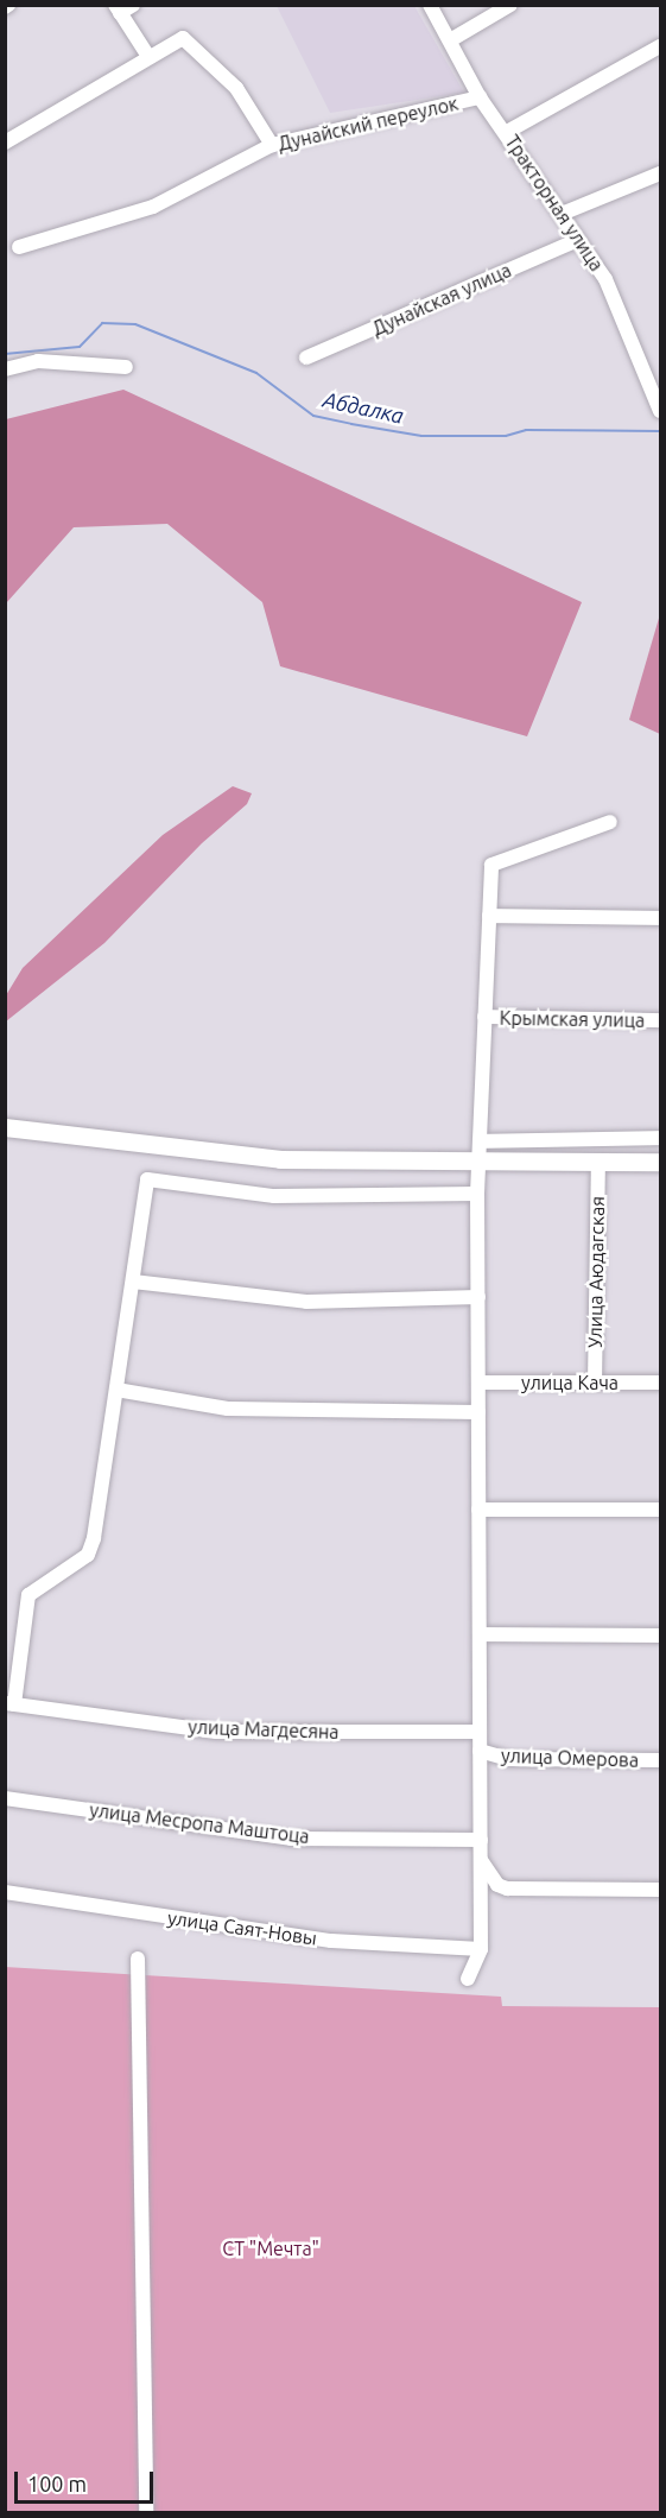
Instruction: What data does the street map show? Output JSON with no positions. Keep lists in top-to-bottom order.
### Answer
{
  "streets": {
    "street": [
      "Дунайский переулок",
      "Тракторная улица",
      "Дунайская улица",
      "Крымская улица",
      "Улица Аюдагская",
      "улица Кача",
      "улица Магдесяна",
      "улица Омерова",
      "улица Месропа Маштоца",
      "улица Саят-Новы"
    ]
  },
  "crossings": [
    ["Дунайский переулок", "Тракторная улица"],
    ["Тракторная улица", "Дунайская улица"],
    ["Улица Аюдагская", "улица Кача"]
  ],
  "water": ["Абдалка"],
  "parks": ["СТ \"Мечта\""],
  "scale_bar": "100 m"
}
